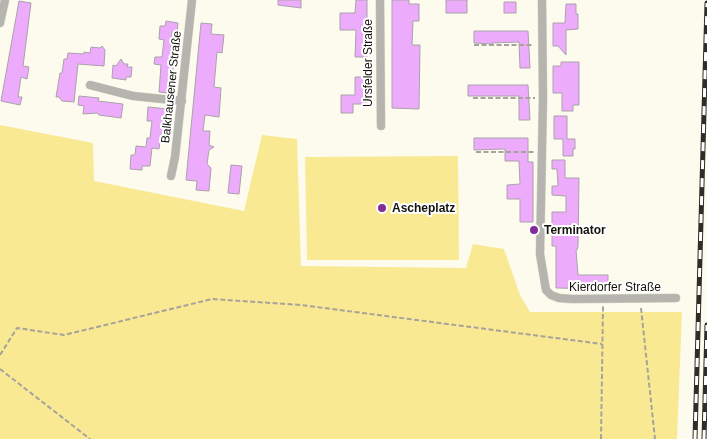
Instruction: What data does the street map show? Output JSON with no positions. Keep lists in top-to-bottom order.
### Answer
{
  "streets": {
    "street": ["Ursfelder Straße", "Balkhausener Straße", "Kierdorfer Straße"]
  },
  "places": ["Ascheplatz", "Terminator"]
}
